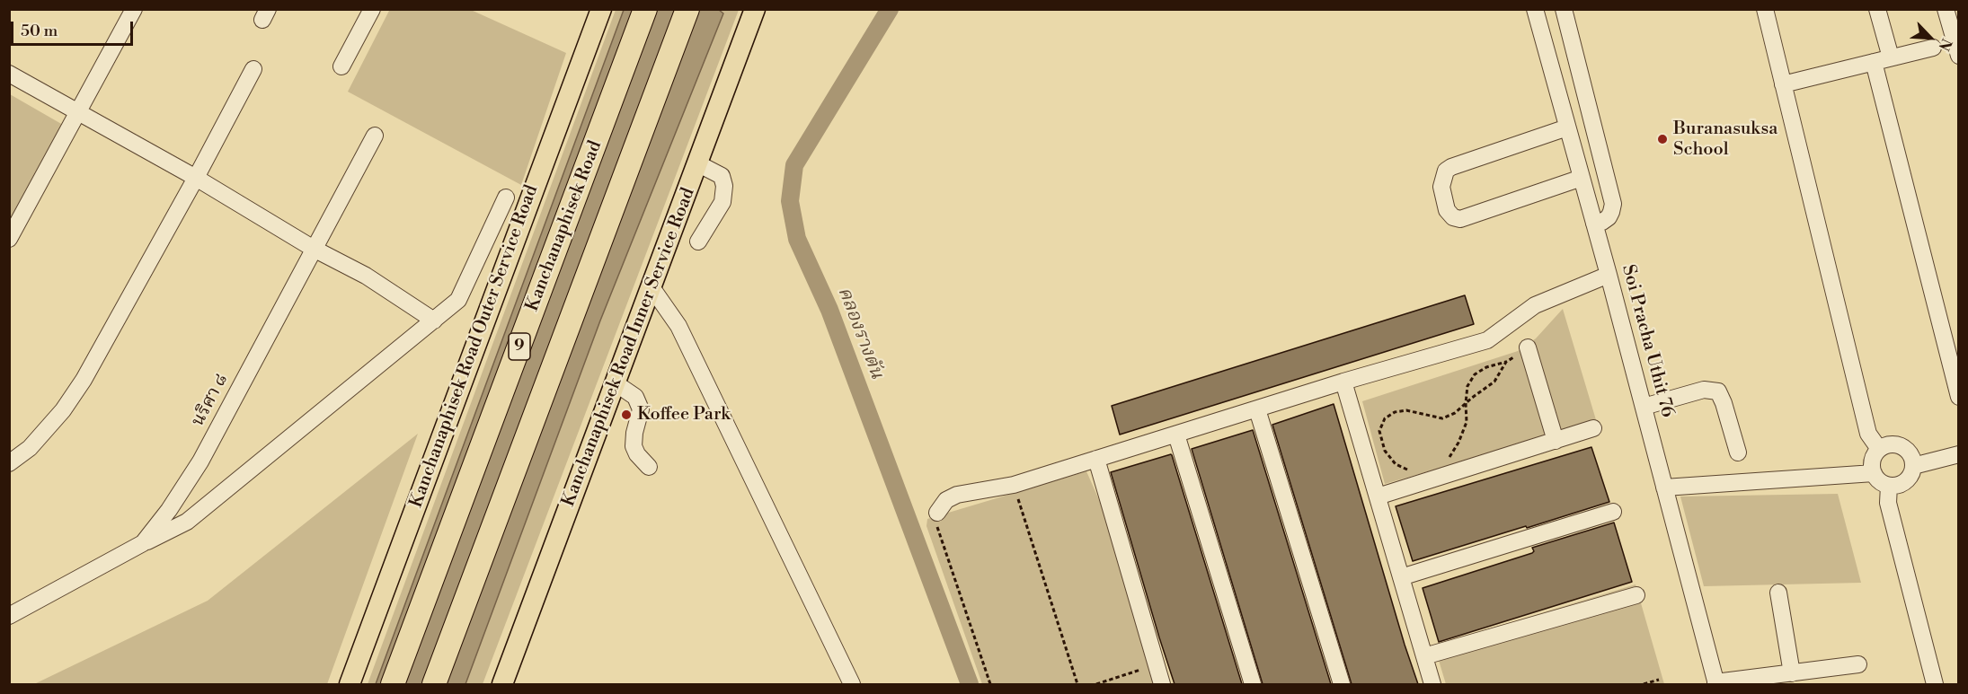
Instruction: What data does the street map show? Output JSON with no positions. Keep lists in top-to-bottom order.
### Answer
{
  "streets": {
    "highway": ["Kanchanaphisek Road", "9"],
    "main road": ["Kanchanaphisek Road Outer Service Road", "Kanchanaphisek Road Inner Service Road"],
    "street": ["Soi Pracha Uthit 76", "นริศา ๘"]
  },
  "water": ["คลองรางตัน"],
  "places": ["Buranasuksa School", "Koffee Park"],
  "scale_bar": "50 m",
  "north": "bottom right"
}
